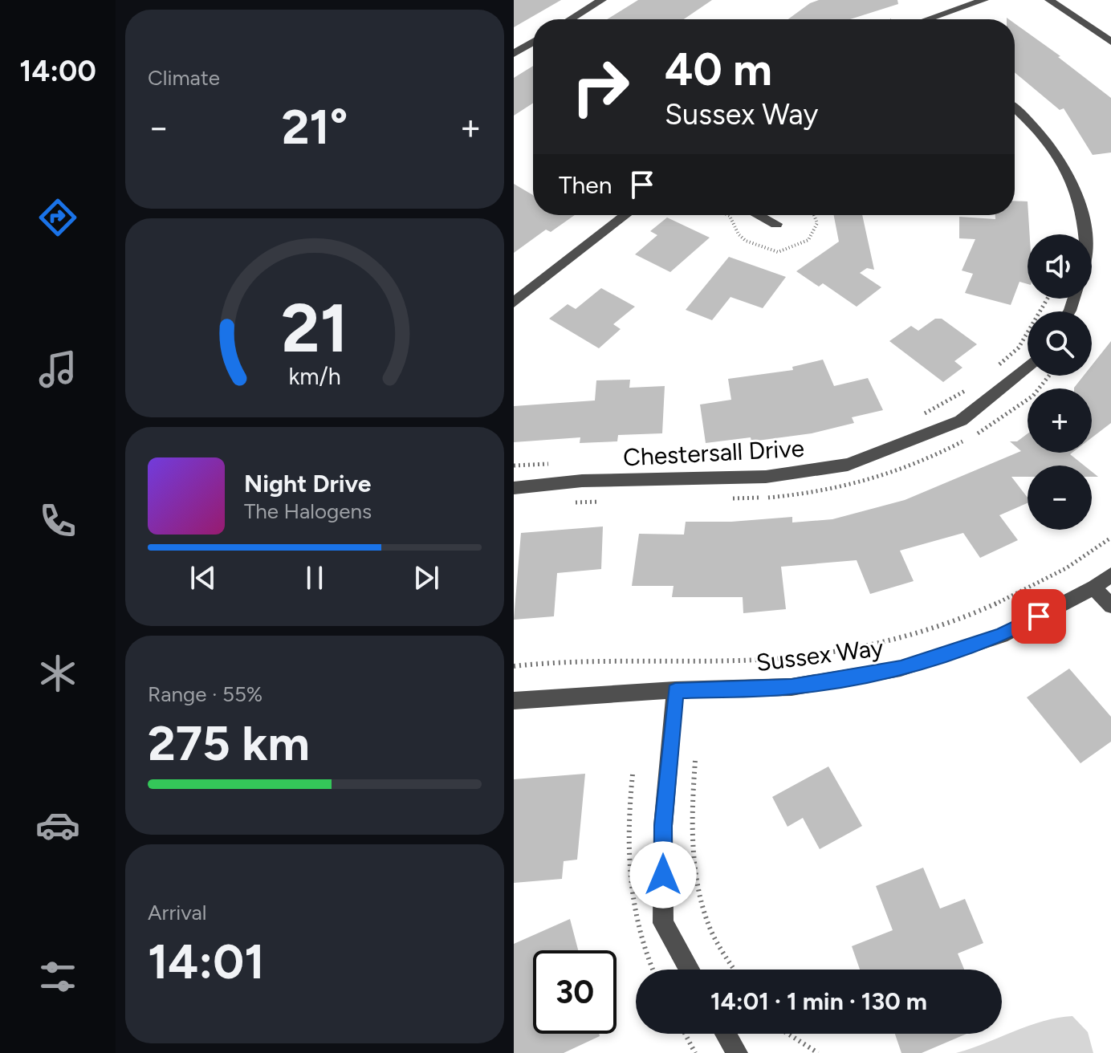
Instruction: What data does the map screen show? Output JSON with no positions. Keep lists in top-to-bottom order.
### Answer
{
  "streets": {
    "street": ["Chestersall Drive", "Sussex Way"]
  },
  "page": {
    "tabs": "14:00",
    "tile": [
      "Climate",
      ["Range · 55%", "275 km"],
      ["Arrival", "14:01"]
    ],
    "turn": ["40 m", "Sussex Way"],
    "heat": ["−", "21°", "+"],
    "then": "Then",
    "map_buttons": ["+", "−"],
    "song": ["Night Drive", "The Halogens"],
    "limit": "30",
    "trip": "14:01 · 1 min · 130 m",
    "gauge": ["21", "km/h"]
  }
}
